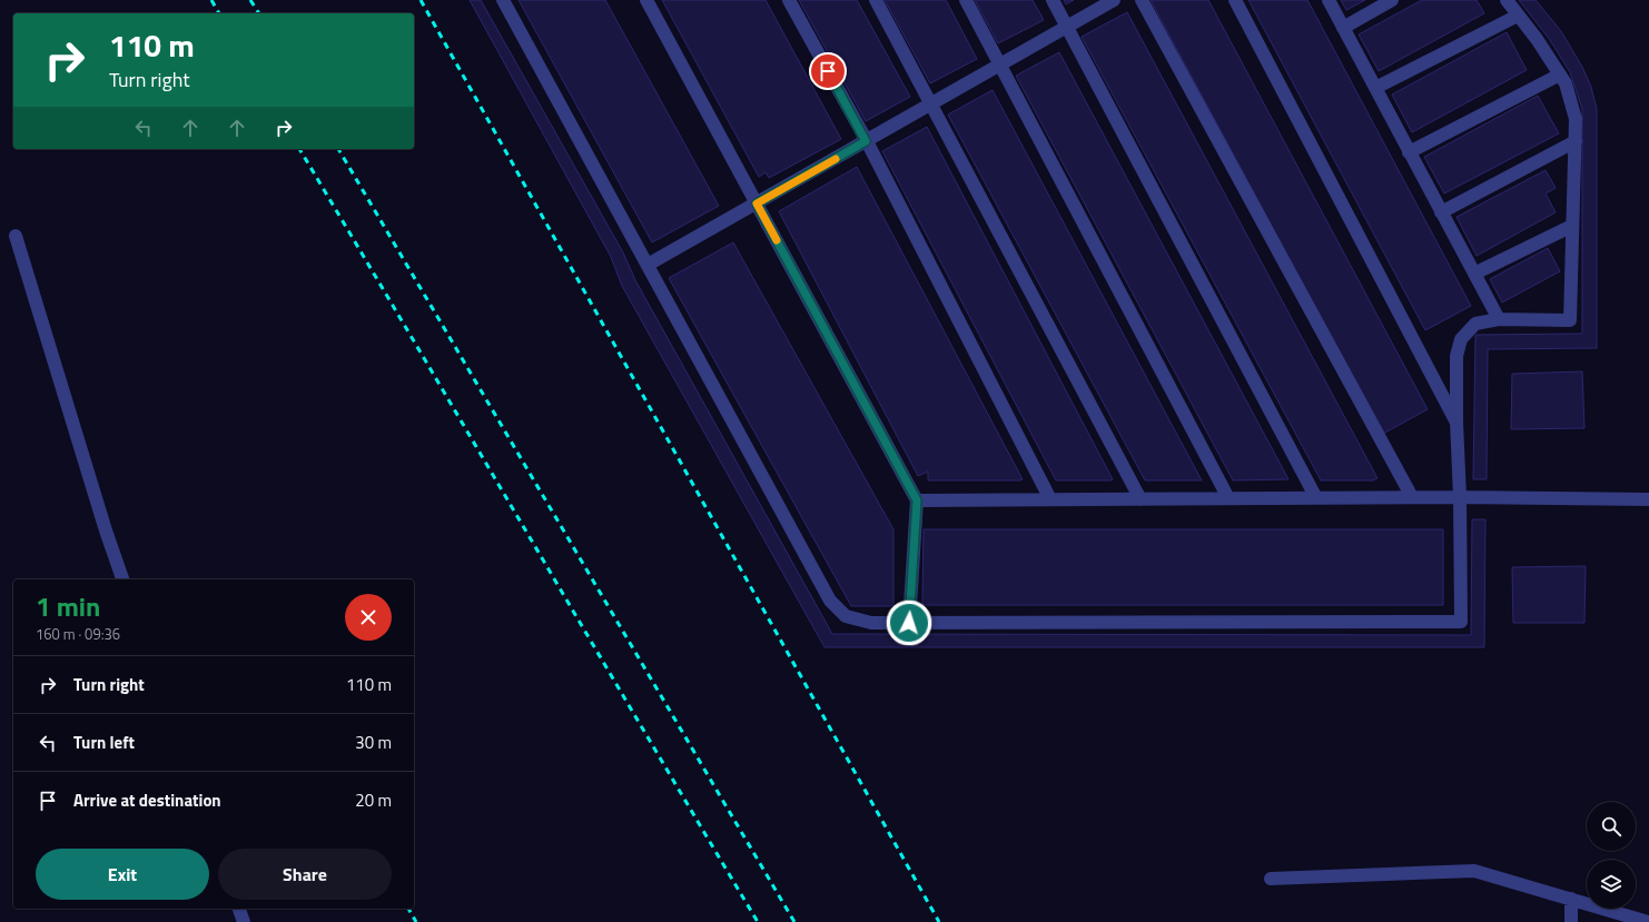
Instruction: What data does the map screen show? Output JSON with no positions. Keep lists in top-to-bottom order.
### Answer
{
  "page": {
    "turn": ["110 m", "Turn right"],
    "heading": ["1 min", "160 m · 09:36"],
    "list": [
      {
        "name": "Turn right",
        "value": "110 m"
      },
      {
        "name": "Turn left",
        "value": "30 m"
      },
      {
        "name": "Arrive at destination",
        "value": "20 m"
      }
    ],
    "buttons": ["Exit", "Share"]
  }
}
